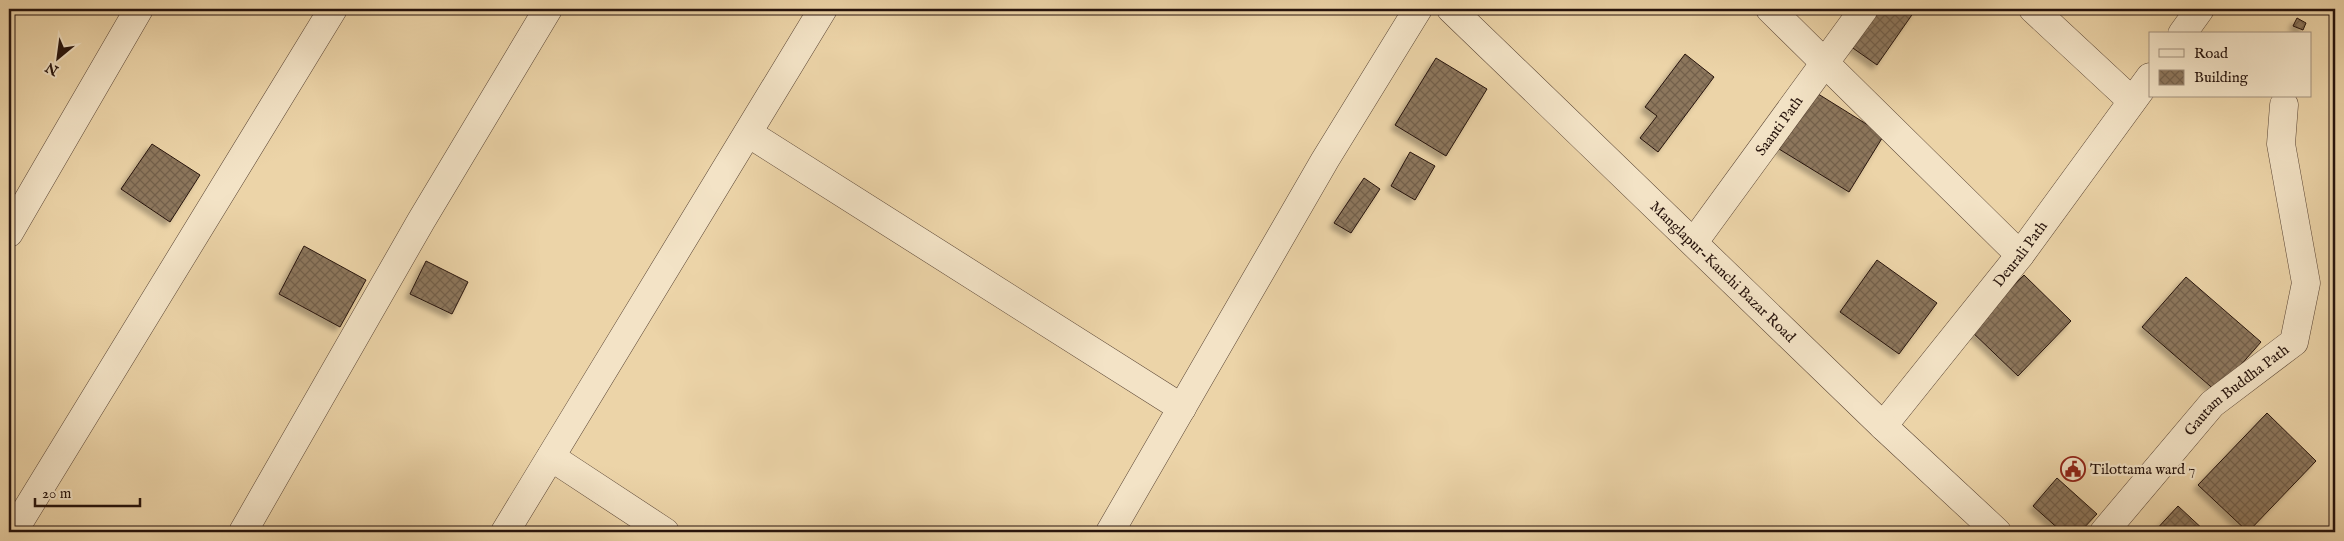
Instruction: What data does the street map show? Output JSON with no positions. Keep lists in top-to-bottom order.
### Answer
{
  "streets": {
    "street": [
      "Saanti Path",
      "Deurali Path",
      "Manglapur-Kanchi Bazar Road",
      "Gautam Buddha Path"
    ]
  },
  "crossings": [
    ["Saanti Path", "Manglapur-Kanchi Bazar Road"],
    ["Deurali Path", "Manglapur-Kanchi Bazar Road"]
  ],
  "places": {
    "public building": ["Tilottama ward 7"]
  },
  "legend": ["Road", "Building"],
  "scale_bar": "20 m",
  "north": "bottom left"
}
